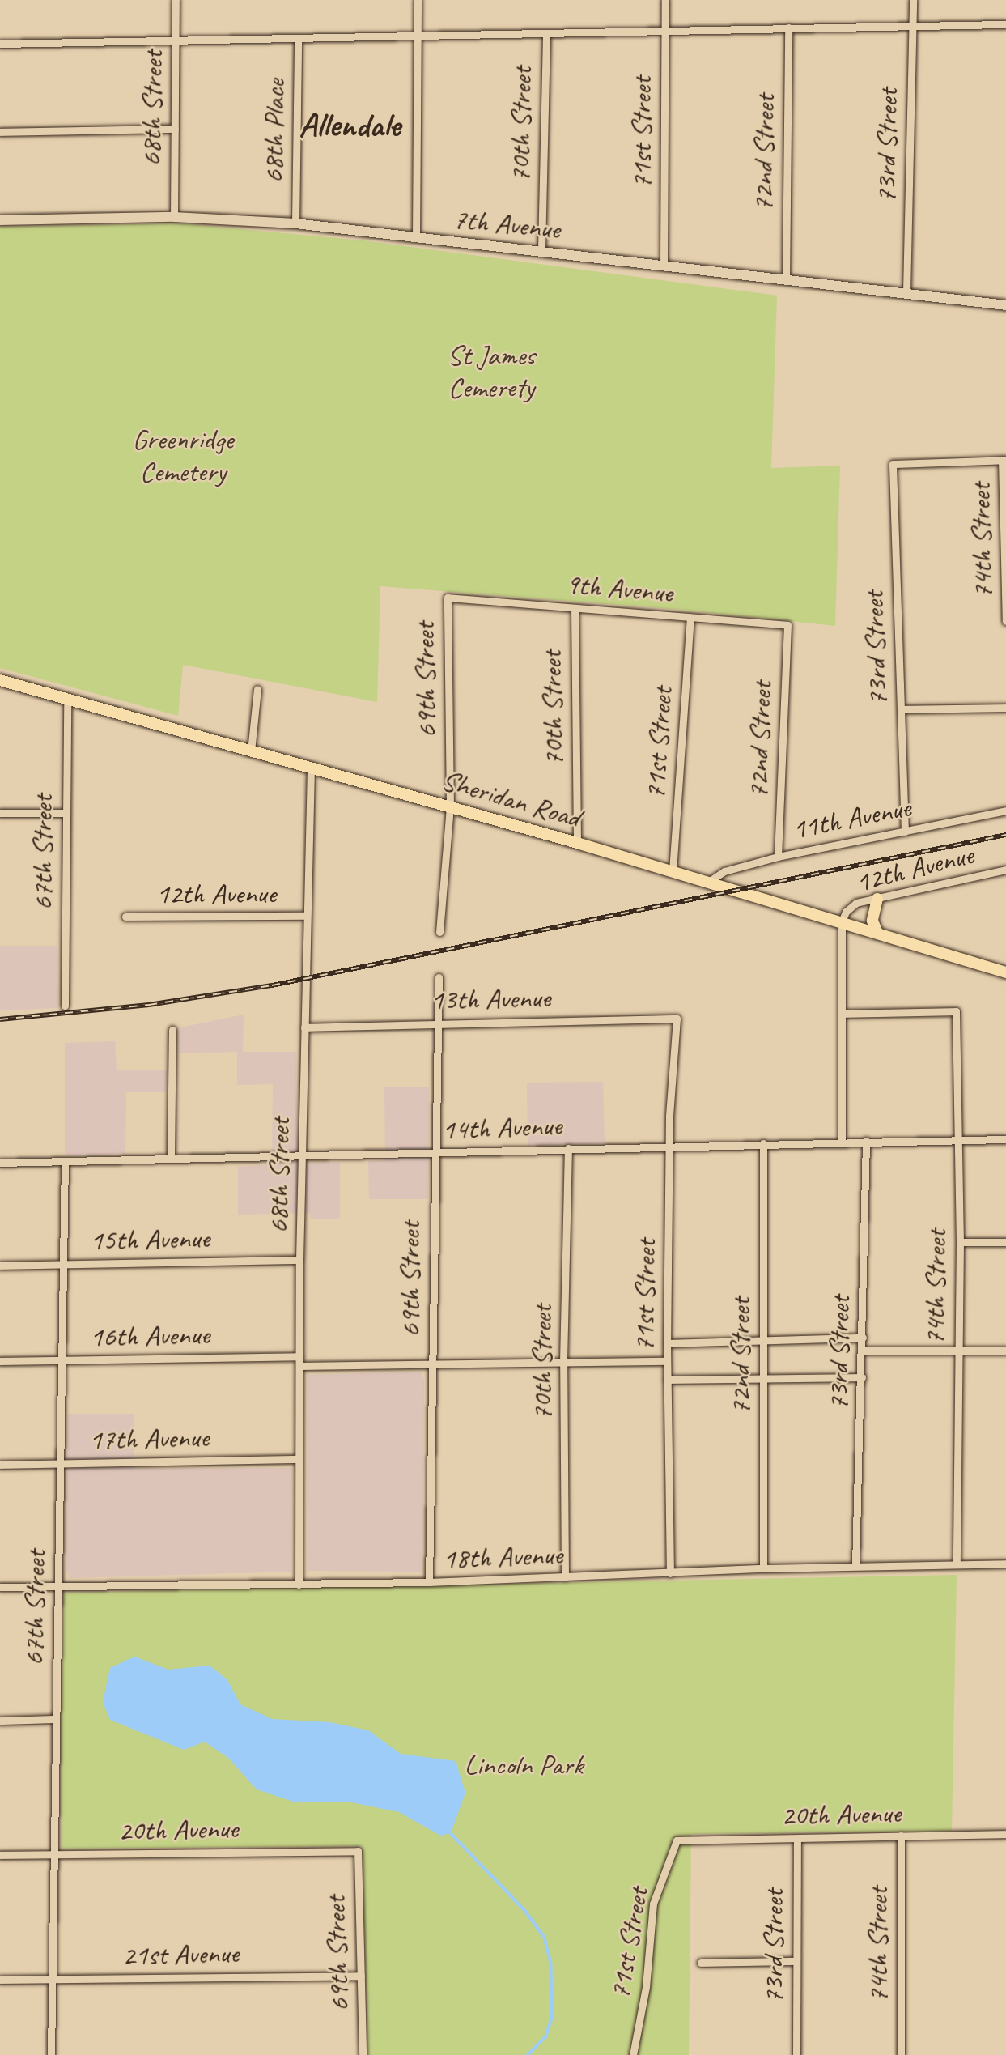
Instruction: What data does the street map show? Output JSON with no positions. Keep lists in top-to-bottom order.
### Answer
{
  "streets": {
    "main road": ["Sheridan Road"],
    "street": [
      "68th Street",
      "70th Street",
      "68th Place",
      "71st Street",
      "73rd Street",
      "72nd Street",
      "7th Avenue",
      "74th Street",
      "9th Avenue",
      "69th Street",
      "11th Avenue",
      "67th Street",
      "12th Avenue",
      "13th Avenue",
      "14th Avenue",
      "15th Avenue",
      "16th Avenue",
      "17th Avenue",
      "18th Avenue",
      "20th Avenue",
      "21st Avenue"
    ]
  },
  "crossings": [
    ["68th Street", "7th Avenue"],
    ["68th Street", "Sheridan Road"],
    ["68th Street", "12th Avenue"],
    ["68th Street", "13th Avenue"],
    ["68th Street", "14th Avenue"],
    ["68th Street", "15th Avenue"],
    ["68th Street", "16th Avenue"],
    ["68th Street", "17th Avenue"],
    ["68th Street", "18th Avenue"],
    ["70th Street", "7th Avenue"],
    ["70th Street", "9th Avenue"],
    ["70th Street", "Sheridan Road"],
    ["70th Street", "14th Avenue"],
    ["70th Street", "18th Avenue"],
    ["68th Place", "7th Avenue"],
    ["71st Street", "7th Avenue"],
    ["71st Street", "9th Avenue"],
    ["71st Street", "Sheridan Road"],
    ["71st Street", "13th Avenue"],
    ["71st Street", "14th Avenue"],
    ["71st Street", "18th Avenue"],
    ["71st Street", "20th Avenue"],
    ["73rd Street", "7th Avenue"],
    ["73rd Street", "74th Street"],
    ["73rd Street", "11th Avenue"],
    ["73rd Street", "14th Avenue"],
    ["73rd Street", "18th Avenue"],
    ["73rd Street", "20th Avenue"],
    ["72nd Street", "7th Avenue"],
    ["72nd Street", "9th Avenue"],
    ["72nd Street", "11th Avenue"],
    ["72nd Street", "14th Avenue"],
    ["72nd Street", "18th Avenue"],
    ["74th Street", "14th Avenue"],
    ["74th Street", "18th Avenue"],
    ["74th Street", "20th Avenue"],
    ["9th Avenue", "69th Street"],
    ["69th Street", "Sheridan Road"],
    ["69th Street", "13th Avenue"],
    ["69th Street", "14th Avenue"],
    ["69th Street", "18th Avenue"],
    ["69th Street", "20th Avenue"],
    ["69th Street", "21st Avenue"],
    ["Sheridan Road", "11th Avenue"],
    ["Sheridan Road", "67th Street"],
    ["Sheridan Road", "12th Avenue"],
    ["67th Street", "14th Avenue"],
    ["67th Street", "15th Avenue"],
    ["67th Street", "16th Avenue"],
    ["67th Street", "17th Avenue"],
    ["67th Street", "18th Avenue"],
    ["67th Street", "20th Avenue"],
    ["67th Street", "21st Avenue"]
  ],
  "districts": ["Allendale"],
  "parks": ["St James Cemerety", "Greenridge Cemetery", "Lincoln Park"]
}
